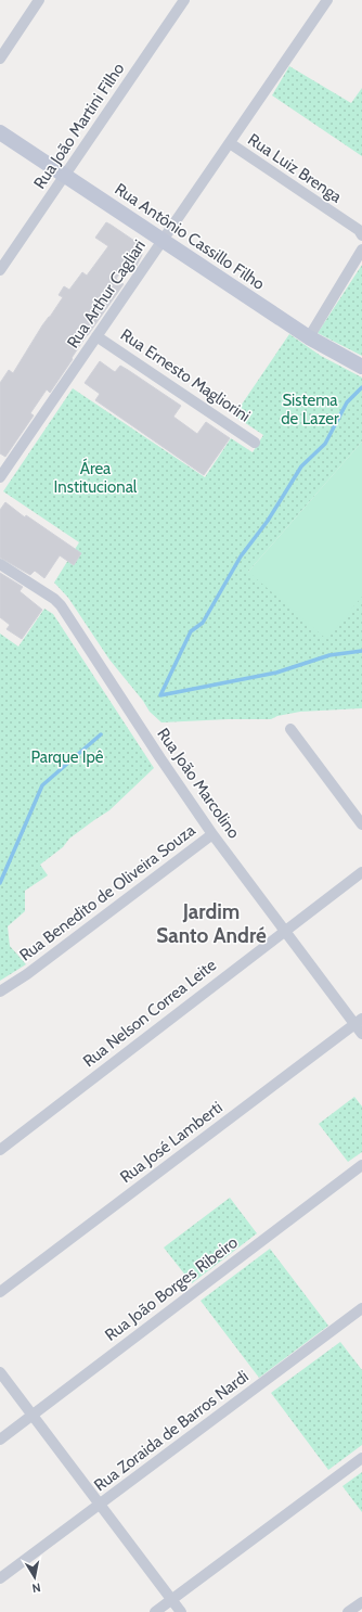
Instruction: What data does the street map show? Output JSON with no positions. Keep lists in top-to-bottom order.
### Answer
{
  "streets": {
    "street": [
      "Rua João Martini Filho",
      "Rua Luiz Brenga",
      "Rua Antônio Cassillo Filho",
      "Rua Arthur Cagliari",
      "Rua Ernesto Magliorini",
      "Rua João Marcolino",
      "Rua Benedito de Oliveira Souza",
      "Rua Nelson Correa Leite",
      "Rua José Lamberti",
      "Rua João Borges Ribeiro",
      "Rua Zoraida de Barros Nardi"
    ]
  },
  "crossings": [
    ["Rua João Martini Filho", "Rua Antônio Cassillo Filho"],
    ["Rua Luiz Brenga", "Rua Arthur Cagliari"],
    ["Rua Antônio Cassillo Filho", "Rua Arthur Cagliari"],
    ["Rua Arthur Cagliari", "Rua Ernesto Magliorini"],
    ["Rua João Marcolino", "Rua Benedito de Oliveira Souza"],
    ["Rua João Marcolino", "Rua Nelson Correa Leite"],
    ["Rua João Marcolino", "Rua José Lamberti"]
  ],
  "districts": ["Jardim Santo André"],
  "parks": ["Sistema de Lazer", "Área Institucional", "Parque Ipê"],
  "north": "bottom"
}
